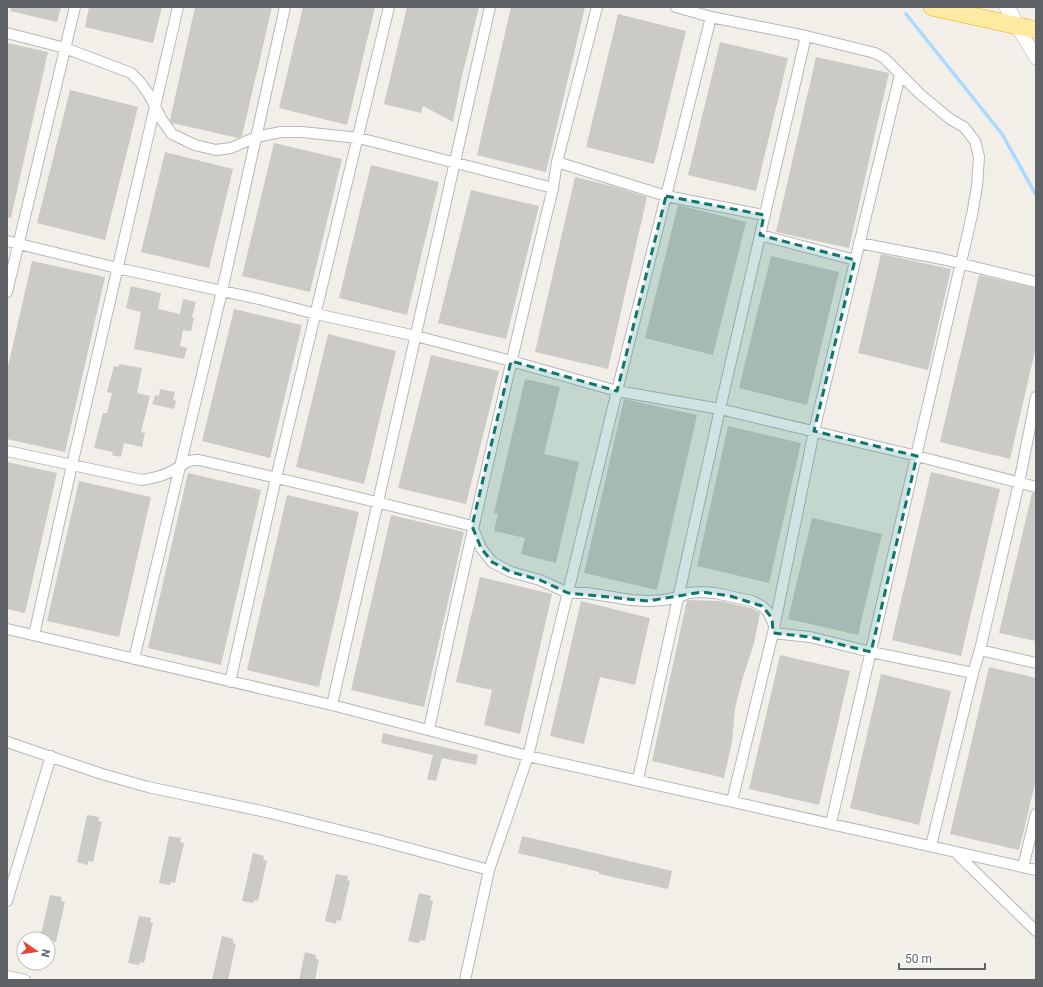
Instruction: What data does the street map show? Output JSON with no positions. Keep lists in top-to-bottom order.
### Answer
{
  "scale_bar": "50 m",
  "north": "right"
}
